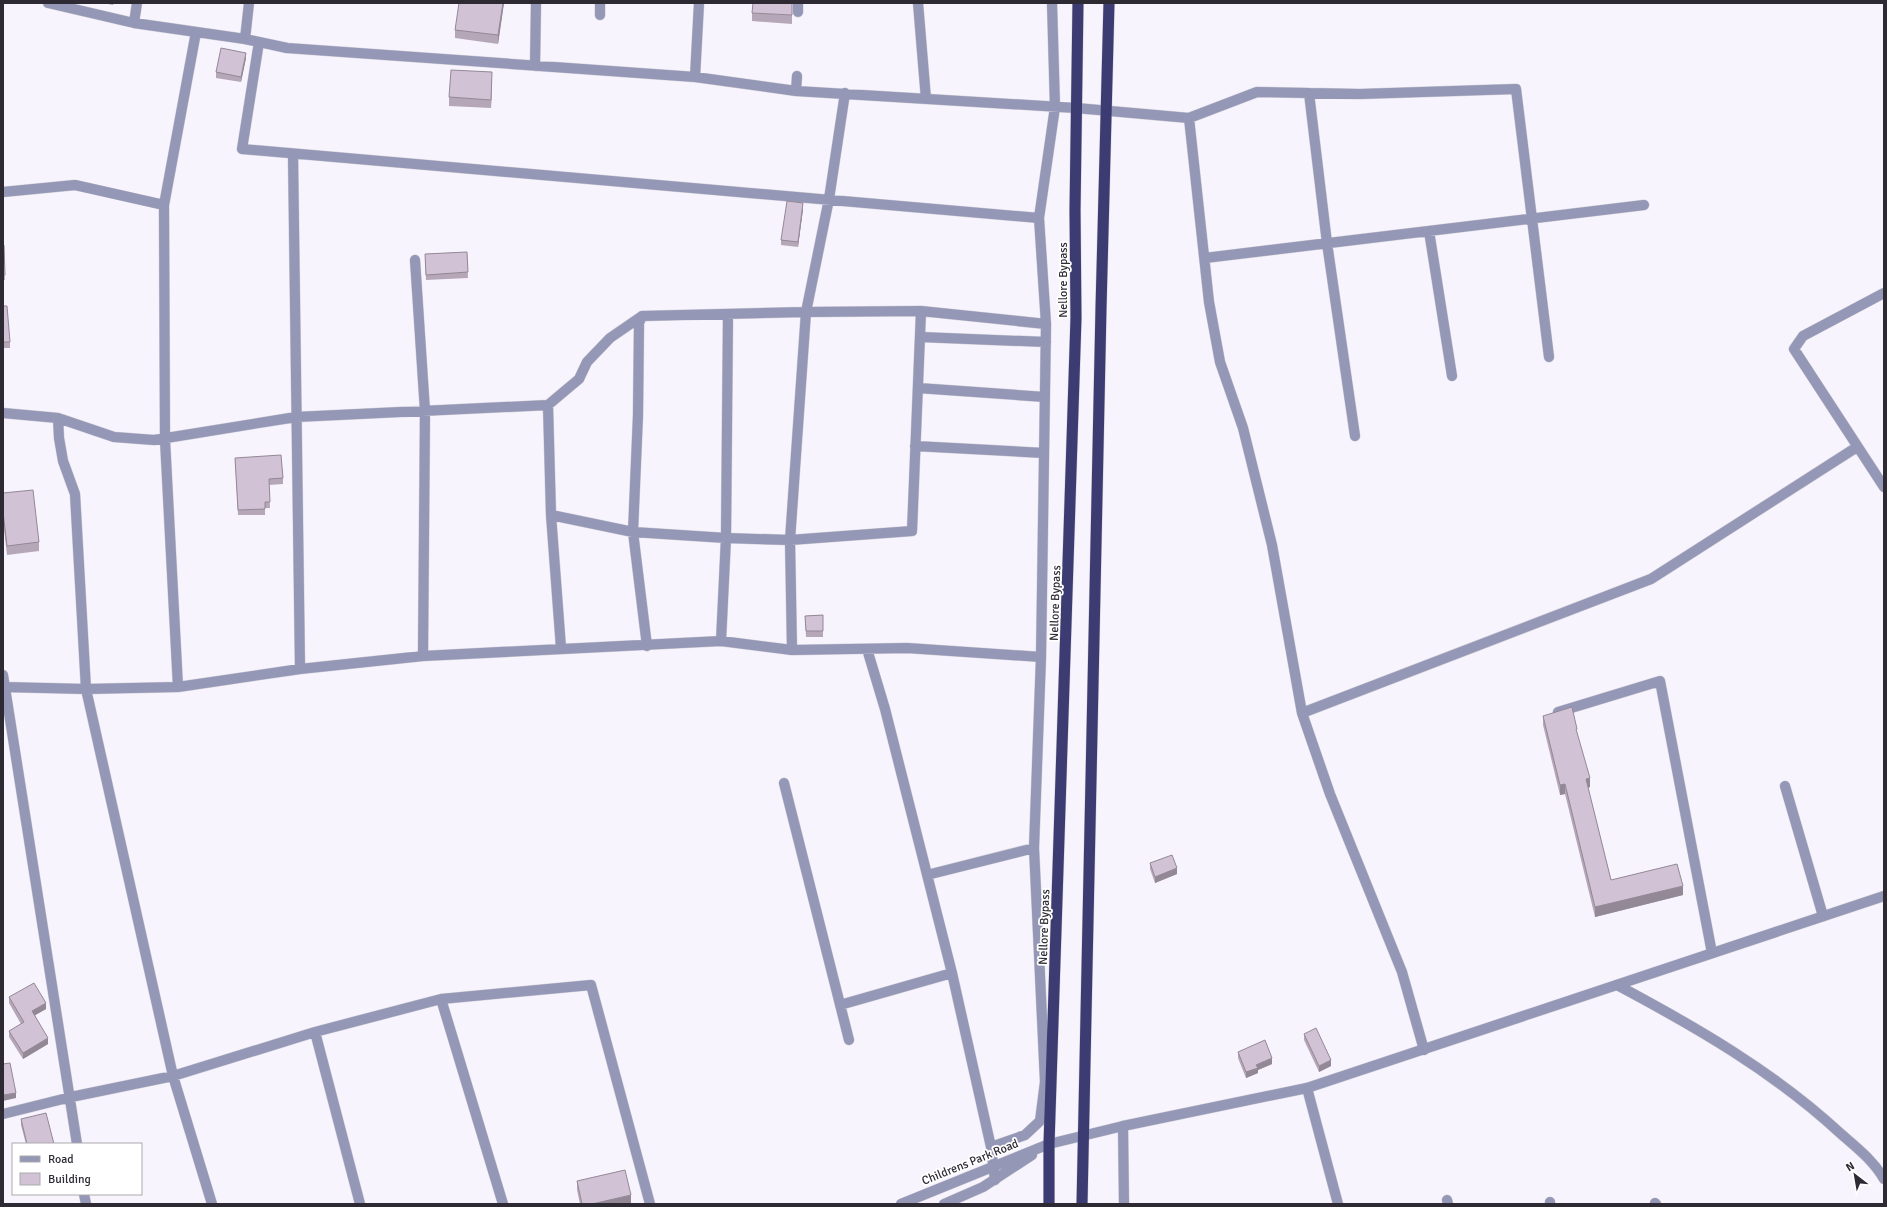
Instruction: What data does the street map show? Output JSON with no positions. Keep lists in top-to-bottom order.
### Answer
{
  "streets": {
    "highway": ["Nellore Bypass"],
    "street": ["Childrens Park Road"]
  },
  "crossings": [
    ["Nellore Bypass", "Childrens Park Road"]
  ],
  "legend": ["Road", "Building"],
  "north": "top left"
}
